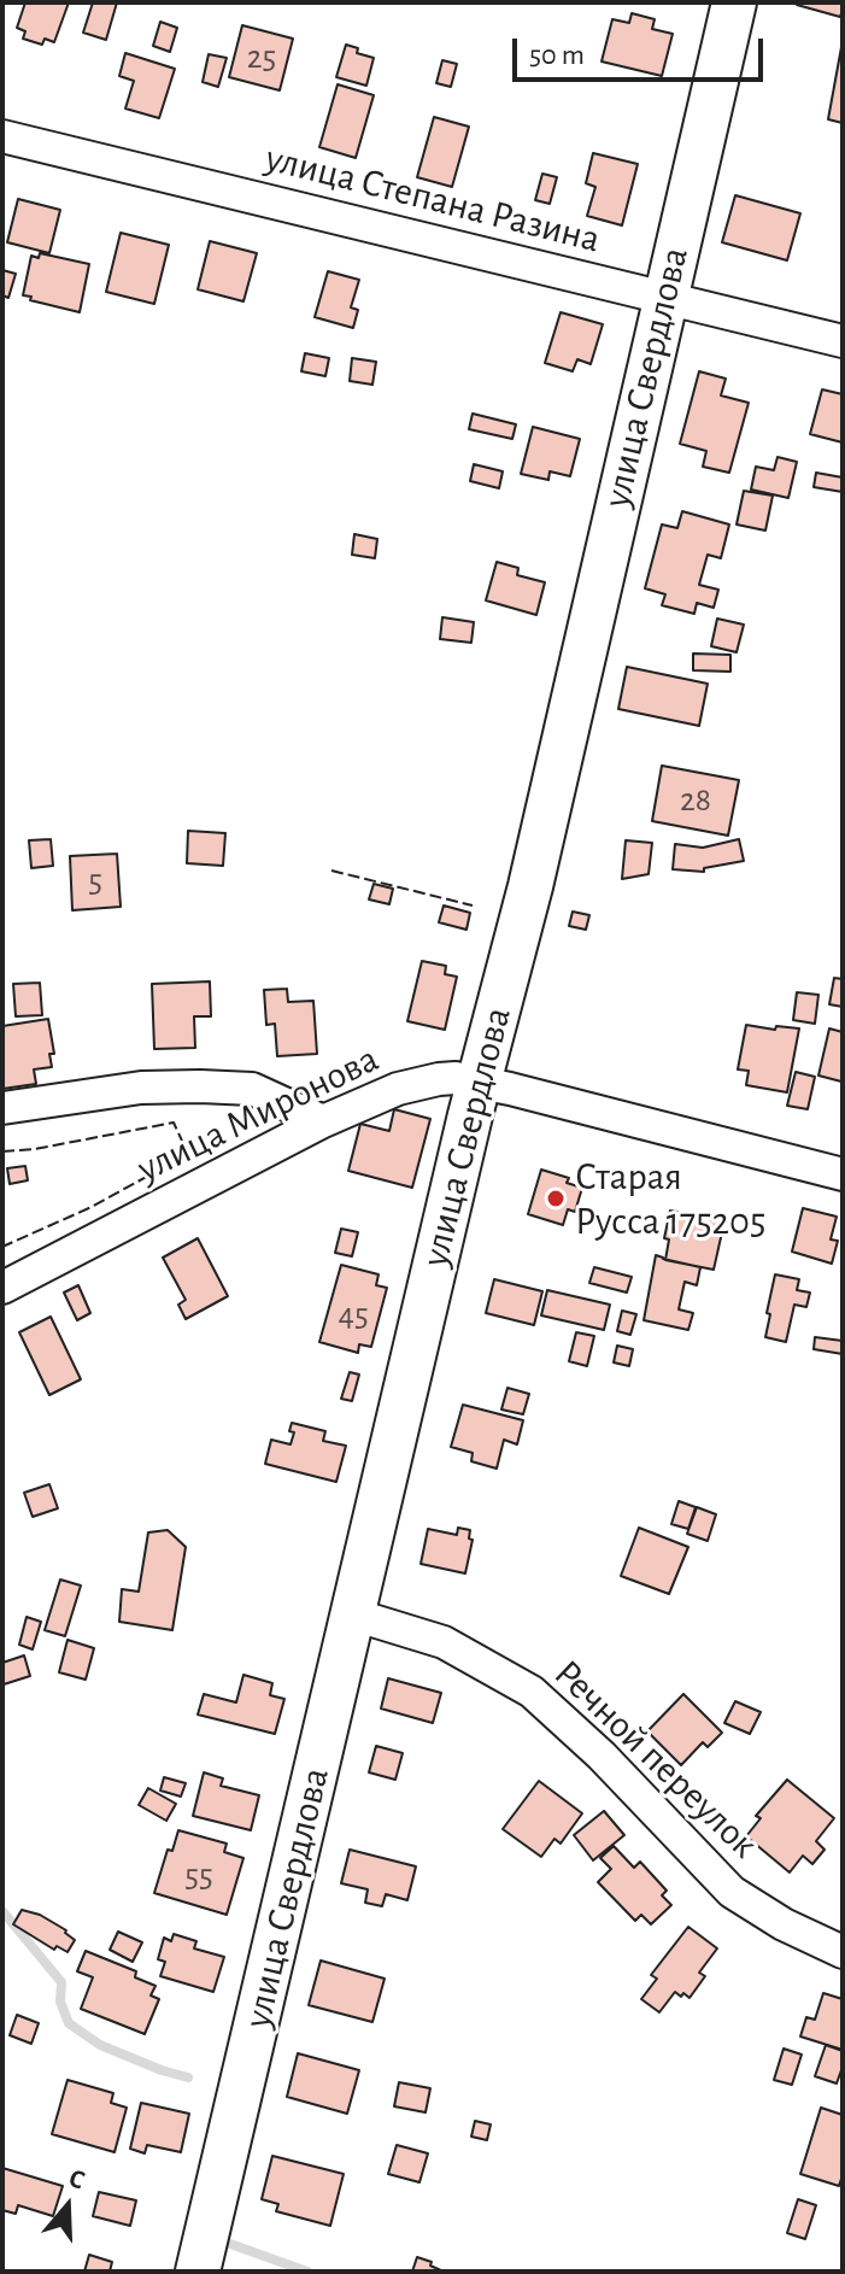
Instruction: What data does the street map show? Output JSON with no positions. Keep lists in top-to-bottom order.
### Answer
{
  "streets": {
    "street": [
      "улица Степана Разина",
      "улица Свердлова",
      "улица Миронова",
      "Речной переулок"
    ]
  },
  "crossings": [
    ["улица Степана Разина", "улица Свердлова"],
    ["улица Свердлова", "улица Миронова"],
    ["улица Свердлова", "Речной переулок"]
  ],
  "places": ["Старая Русса 175205"],
  "house_numbers": [
    "25",
    "28",
    "5",
    "45",
    "55"
  ],
  "scale_bar": "50 m",
  "north": "top"
}
